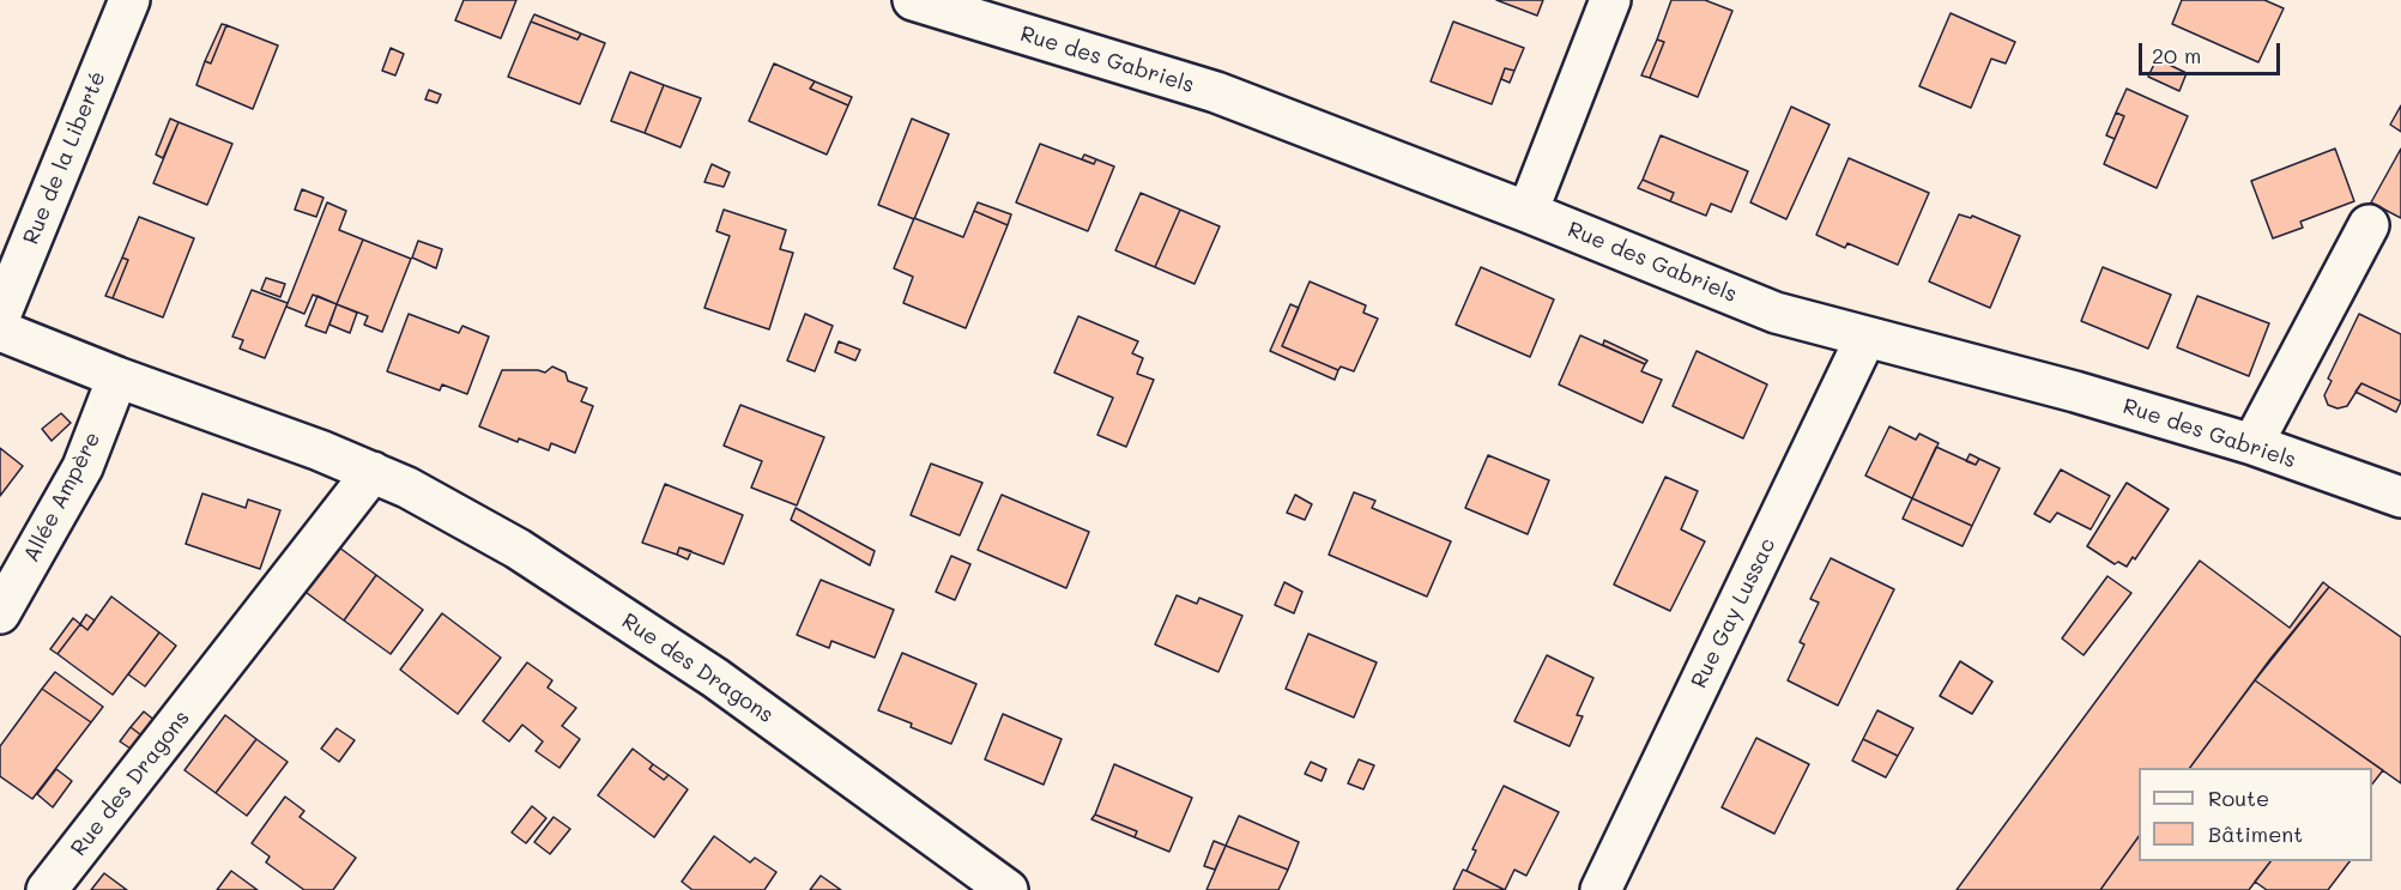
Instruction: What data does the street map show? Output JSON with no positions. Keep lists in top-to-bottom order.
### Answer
{
  "streets": {
    "street": [
      "Rue des Gabriels",
      "Rue de la Liberté",
      "Allée Ampère",
      "Rue Gay Lussac",
      "Rue des Dragons"
    ]
  },
  "crossings": [
    ["Rue des Gabriels", "Rue Gay Lussac"],
    ["Allée Ampère", "Rue des Dragons"]
  ],
  "legend": ["Route", "Bâtiment"],
  "scale_bar": "20 m"
}
